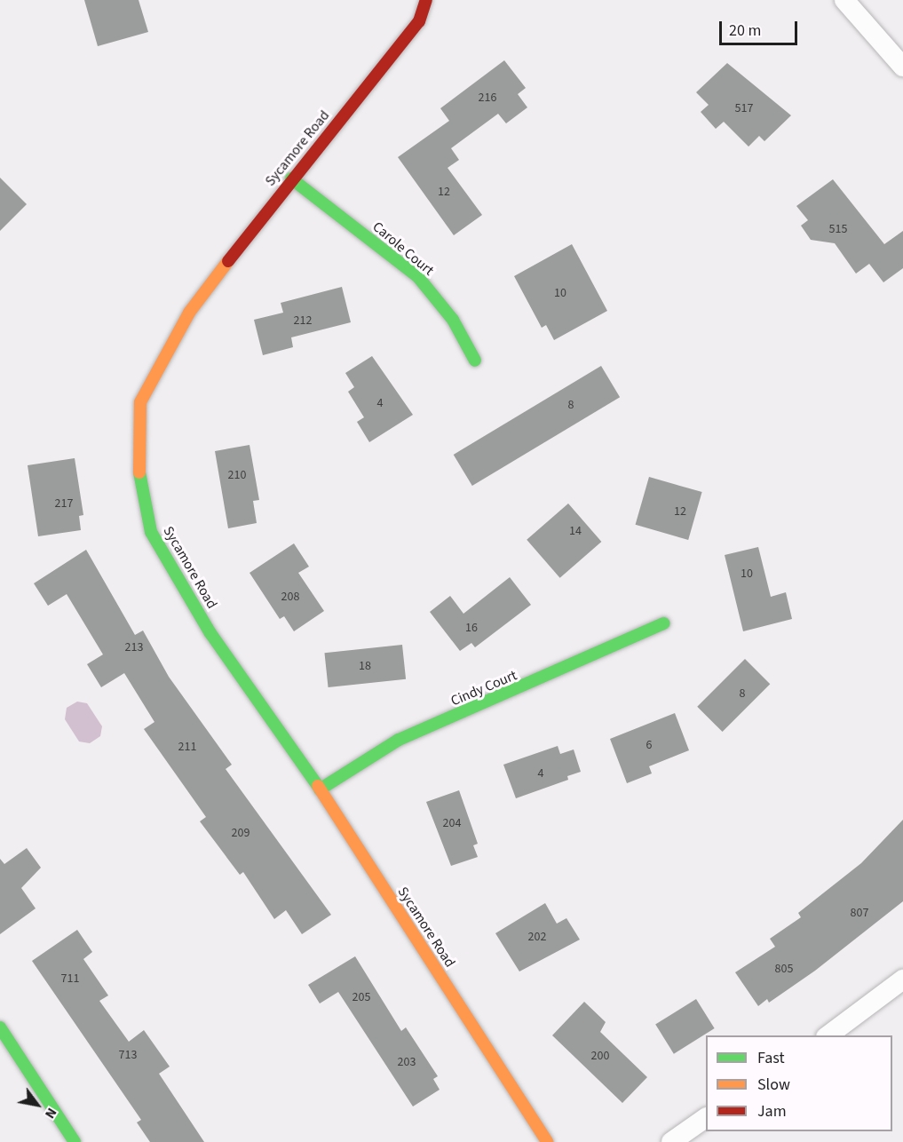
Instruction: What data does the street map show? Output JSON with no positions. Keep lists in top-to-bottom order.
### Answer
{
  "streets": {
    "street": ["Sycamore Road", "Carole Court", "Cindy Court"]
  },
  "crossings": [
    ["Sycamore Road", "Carole Court"],
    ["Sycamore Road", "Cindy Court"]
  ],
  "house_numbers": [
    "216",
    "517",
    "12",
    "515",
    "10",
    "212",
    "4",
    "8",
    "210",
    "217",
    "12",
    "14",
    "10",
    "208",
    "16",
    "213",
    "18",
    "8",
    "6",
    "211",
    "4",
    "204",
    "209",
    "807",
    "202",
    "805",
    "711",
    "205",
    "713",
    "200",
    "203"
  ],
  "legend": ["Fast", "Slow", "Jam"],
  "scale_bar": "20 m",
  "north": "bottom right"
}
